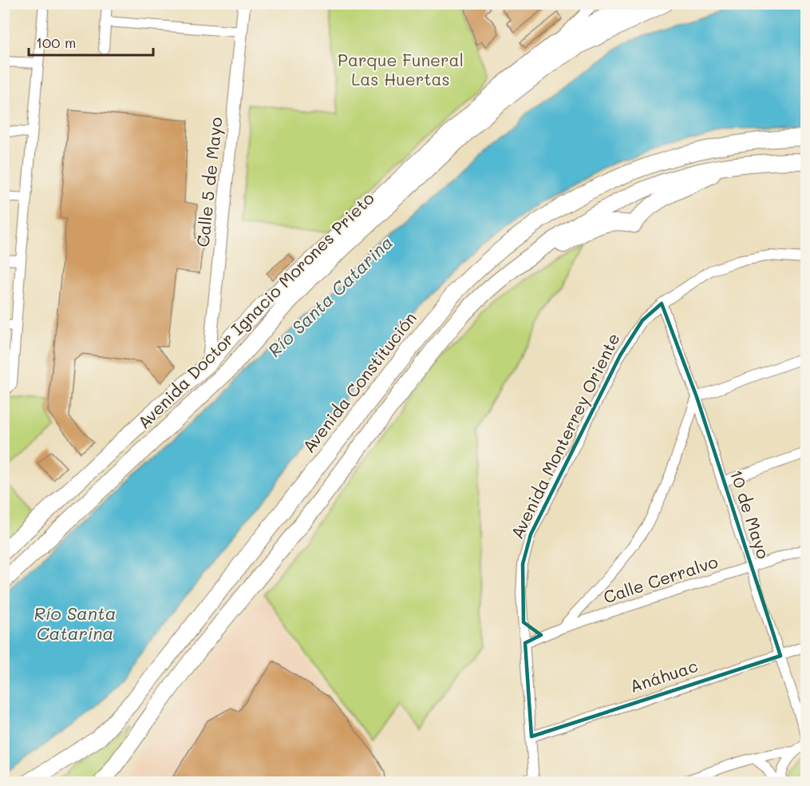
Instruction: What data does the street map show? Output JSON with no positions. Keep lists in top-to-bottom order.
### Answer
{
  "streets": {
    "highway": ["Avenida Doctor Ignacio Morones Prieto", "Avenida Constitución"],
    "street": [
      "Calle 5 de Mayo",
      "Avenida Monterrey Oriente",
      "10 de Mayo",
      "Calle Cerralvo",
      "Anáhuac"
    ]
  },
  "crossings": [
    ["Calle 5 de Mayo", "Avenida Doctor Ignacio Morones Prieto"],
    ["Avenida Monterrey Oriente", "10 de Mayo"],
    ["Avenida Monterrey Oriente", "Calle Cerralvo"],
    ["Avenida Monterrey Oriente", "Anáhuac"],
    ["10 de Mayo", "Calle Cerralvo"],
    ["10 de Mayo", "Anáhuac"]
  ],
  "water": ["Río Santa Catarina"],
  "parks": ["Parque Funeral Las Huertas"],
  "scale_bar": "100 m"
}
